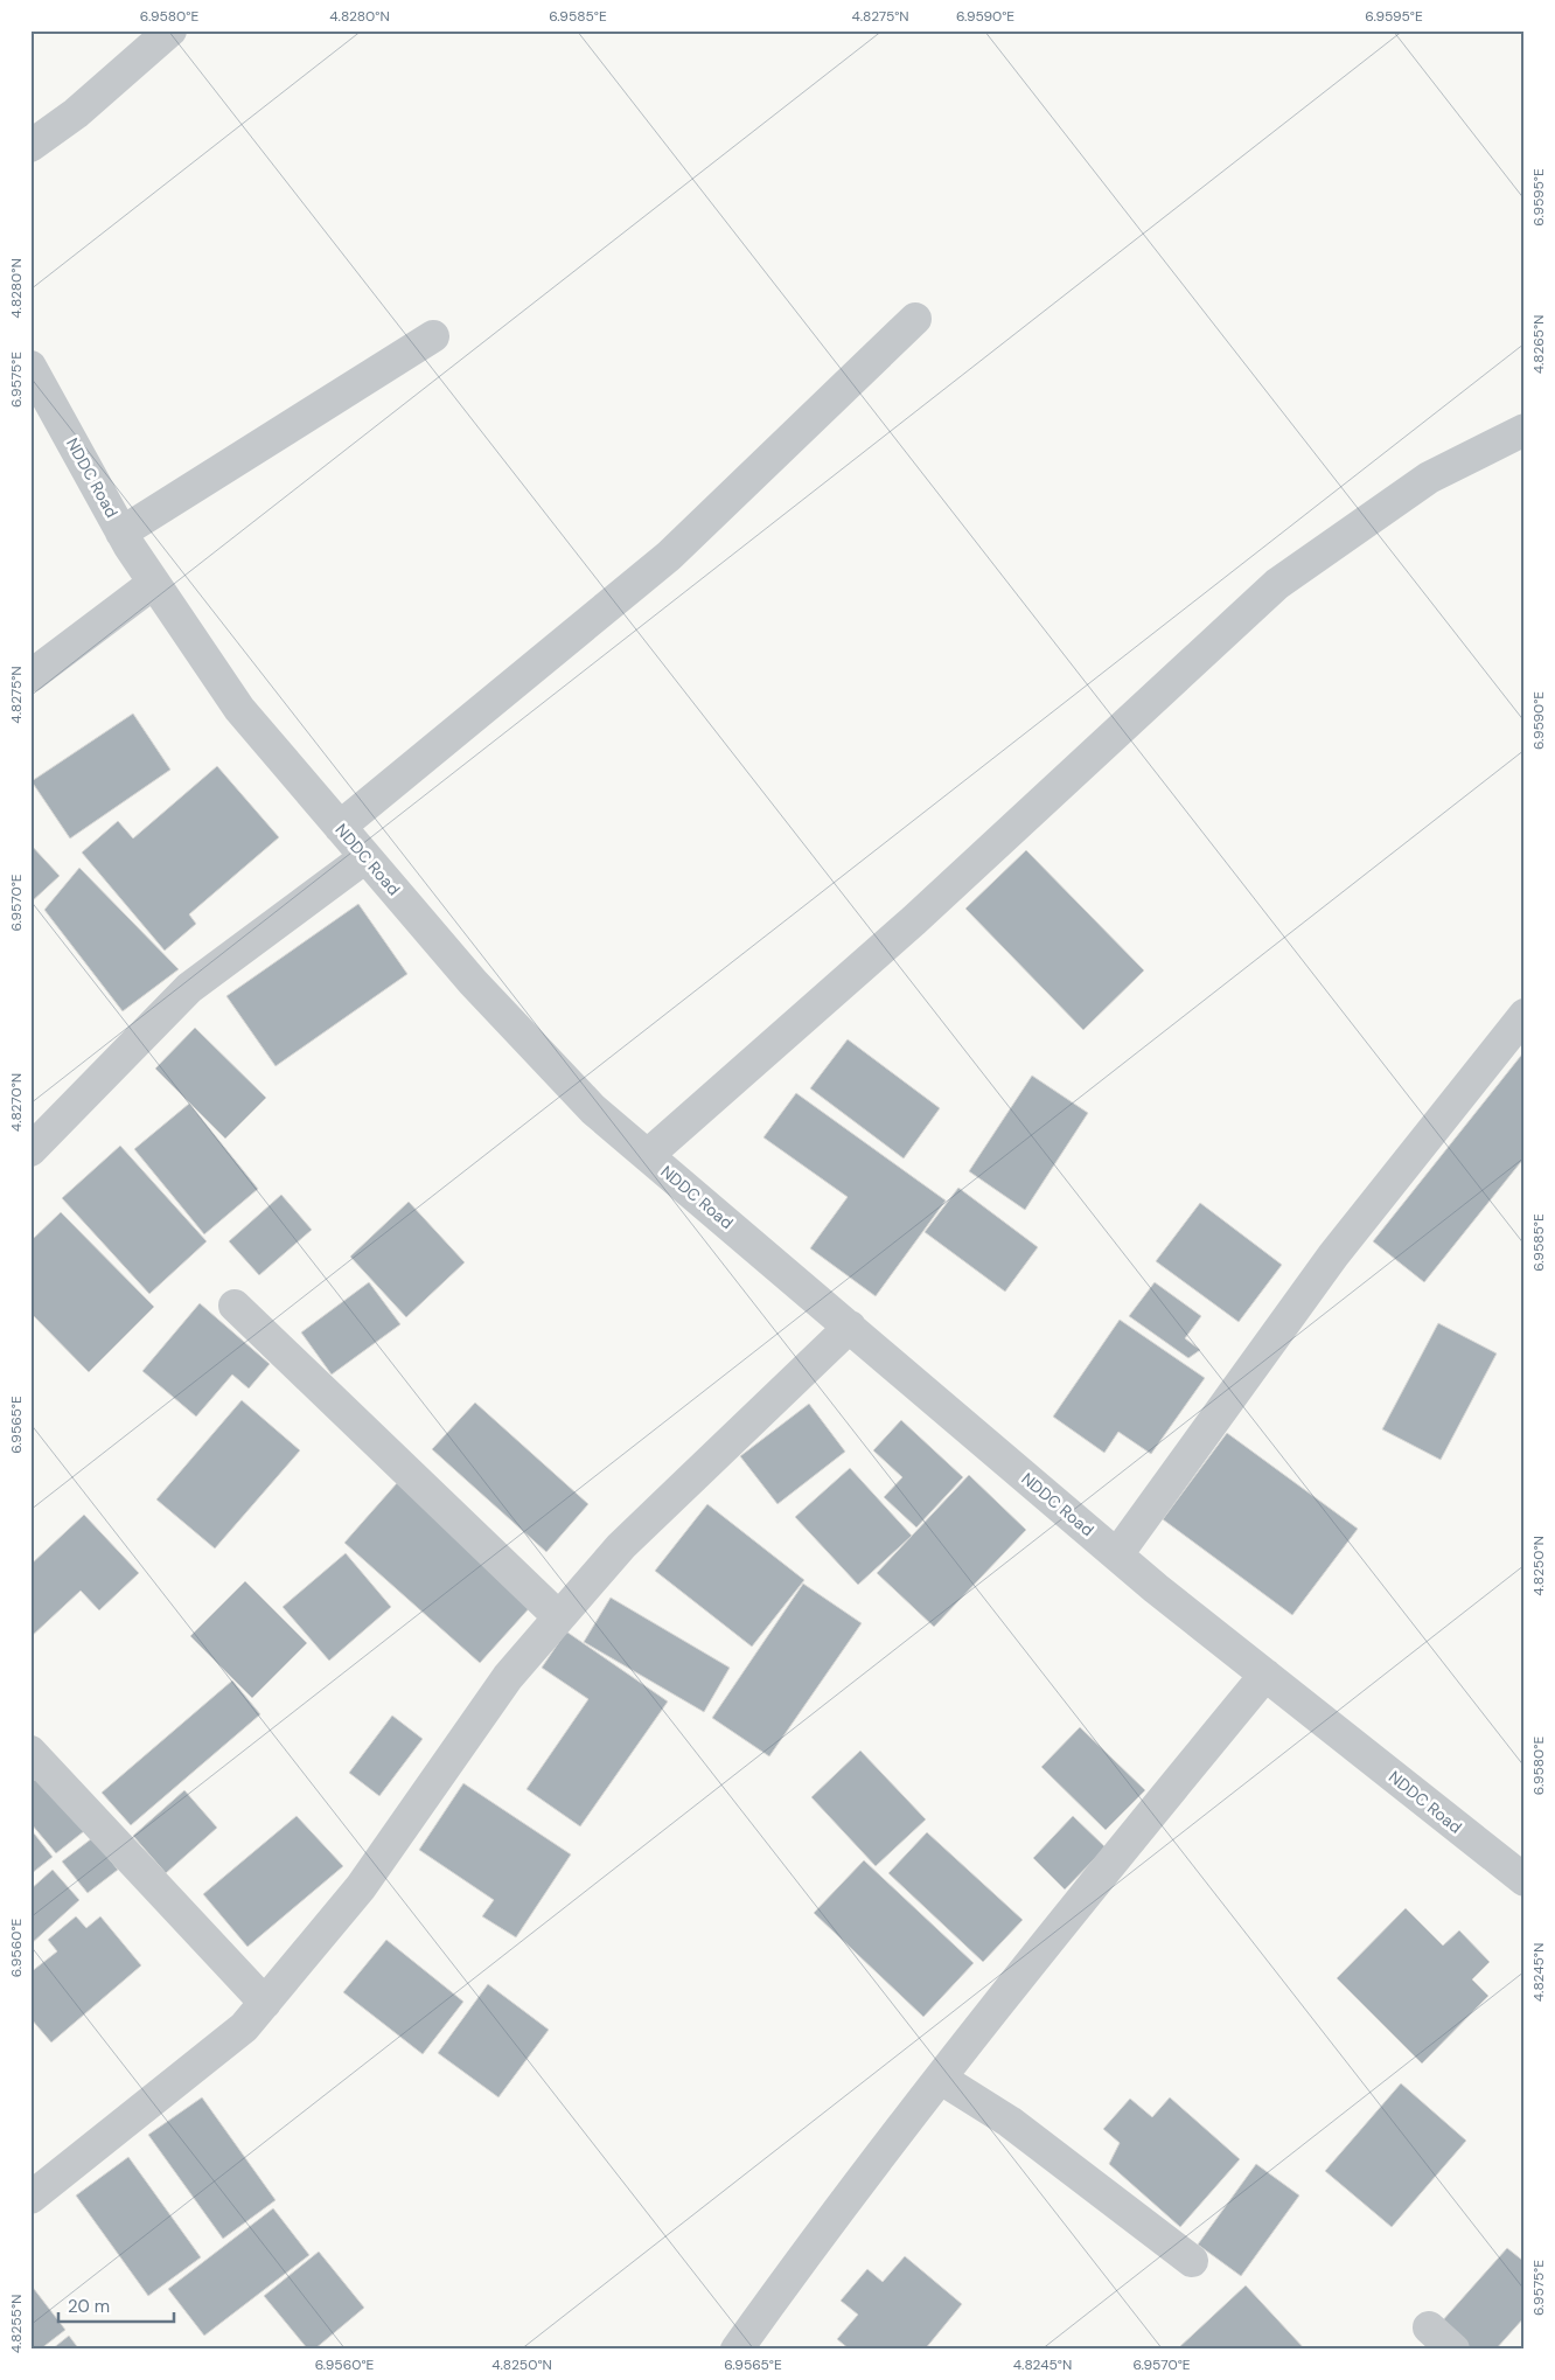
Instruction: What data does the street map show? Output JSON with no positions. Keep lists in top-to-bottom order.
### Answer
{
  "streets": {
    "street": ["NDDC Road"]
  },
  "scale_bar": "20 m",
  "coordinates": [
    "6.9580°E",
    "4.8280°N",
    "6.9585°E",
    "4.8275°N",
    "6.9590°E",
    "6.9595°E",
    "4.8265°N",
    "6.9575°E",
    "6.9570°E",
    "4.8270°N",
    "6.9565°E",
    "4.8250°N",
    "6.9560°E",
    "4.8245°N",
    "4.8255°N"
  ]
}
